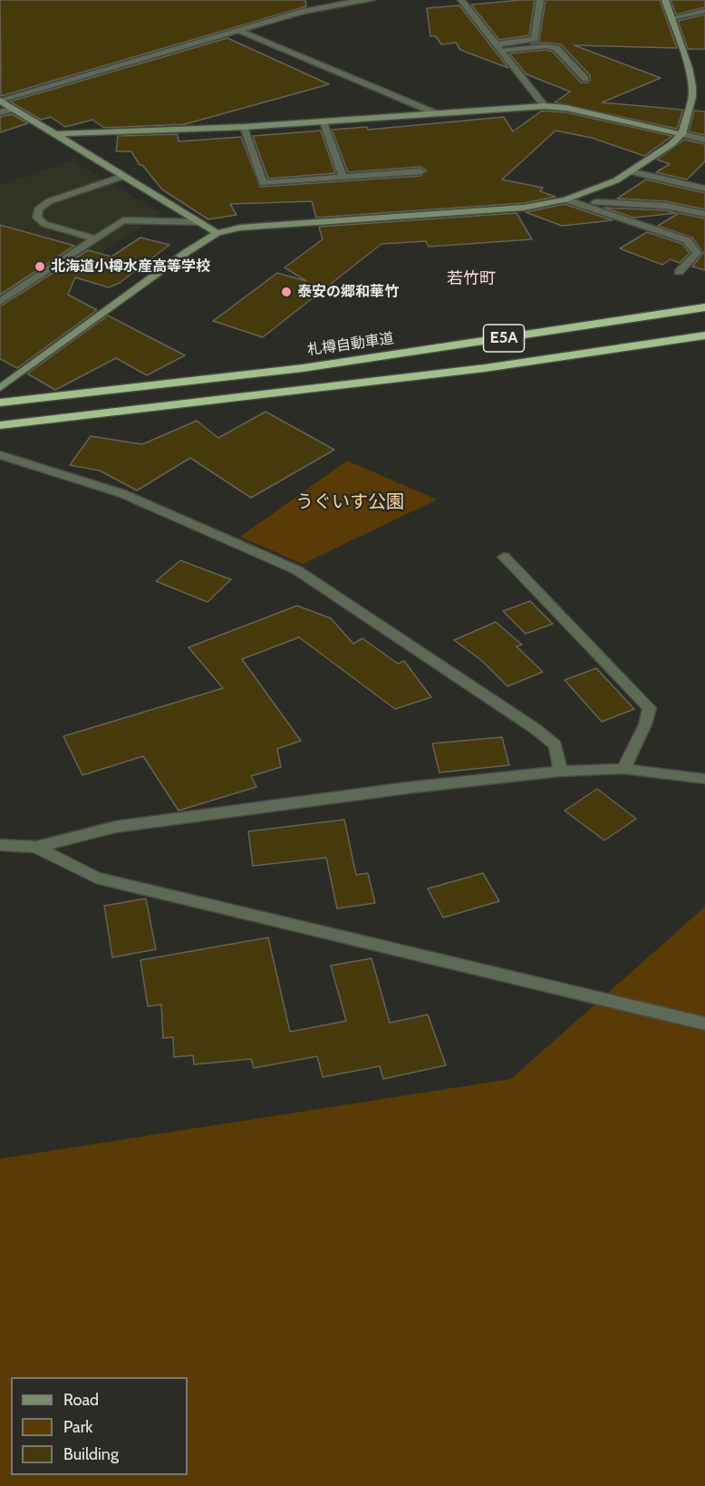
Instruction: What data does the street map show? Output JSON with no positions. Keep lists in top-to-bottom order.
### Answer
{
  "streets": {
    "highway": ["E5A", "札樽自動車道"]
  },
  "districts": ["若竹町"],
  "parks": ["うぐいす公園"],
  "places": ["北海道小樽水産高等学校", "泰安の郷和華竹"],
  "legend": ["Road", "Park", "Building"]
}
